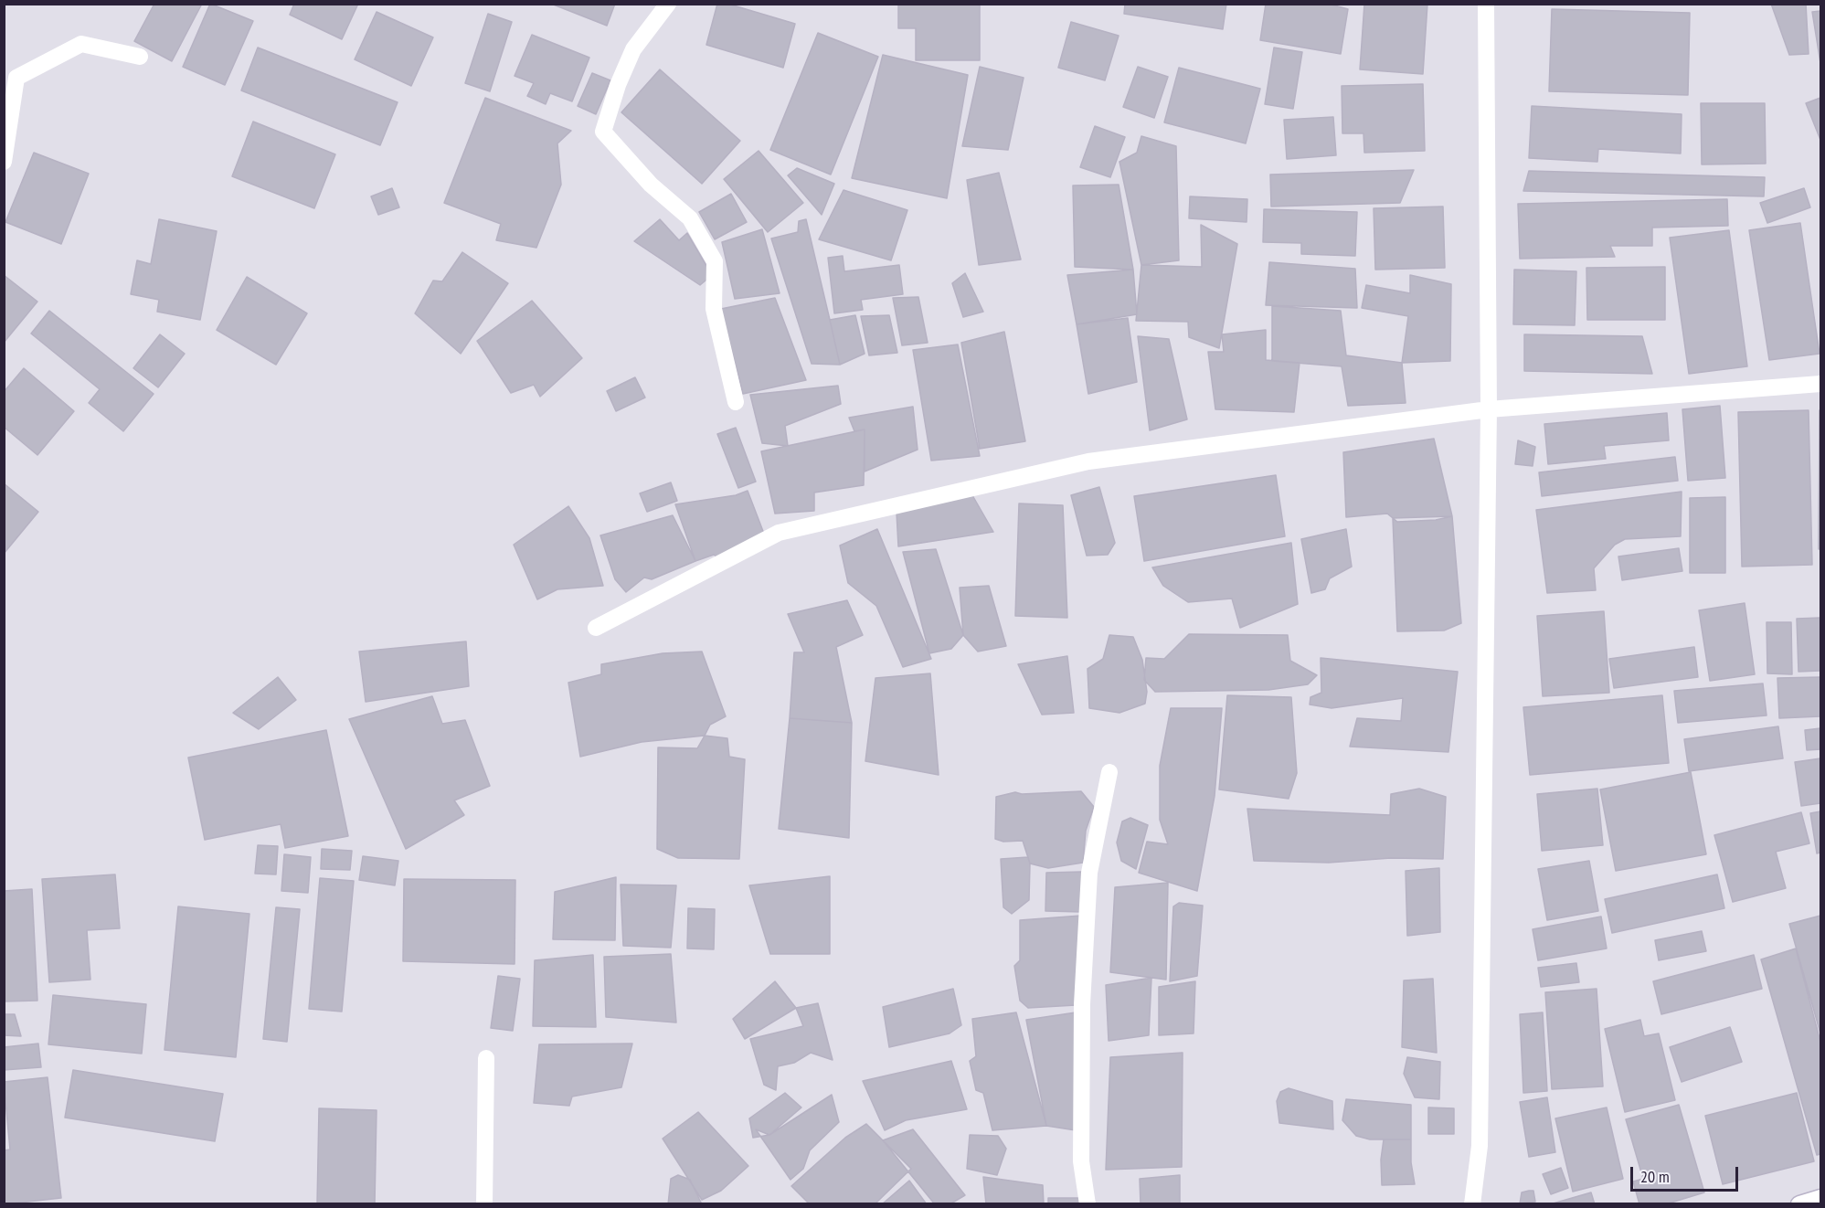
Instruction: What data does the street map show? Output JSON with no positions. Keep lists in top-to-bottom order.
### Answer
{
  "scale_bar": "20 m"
}
